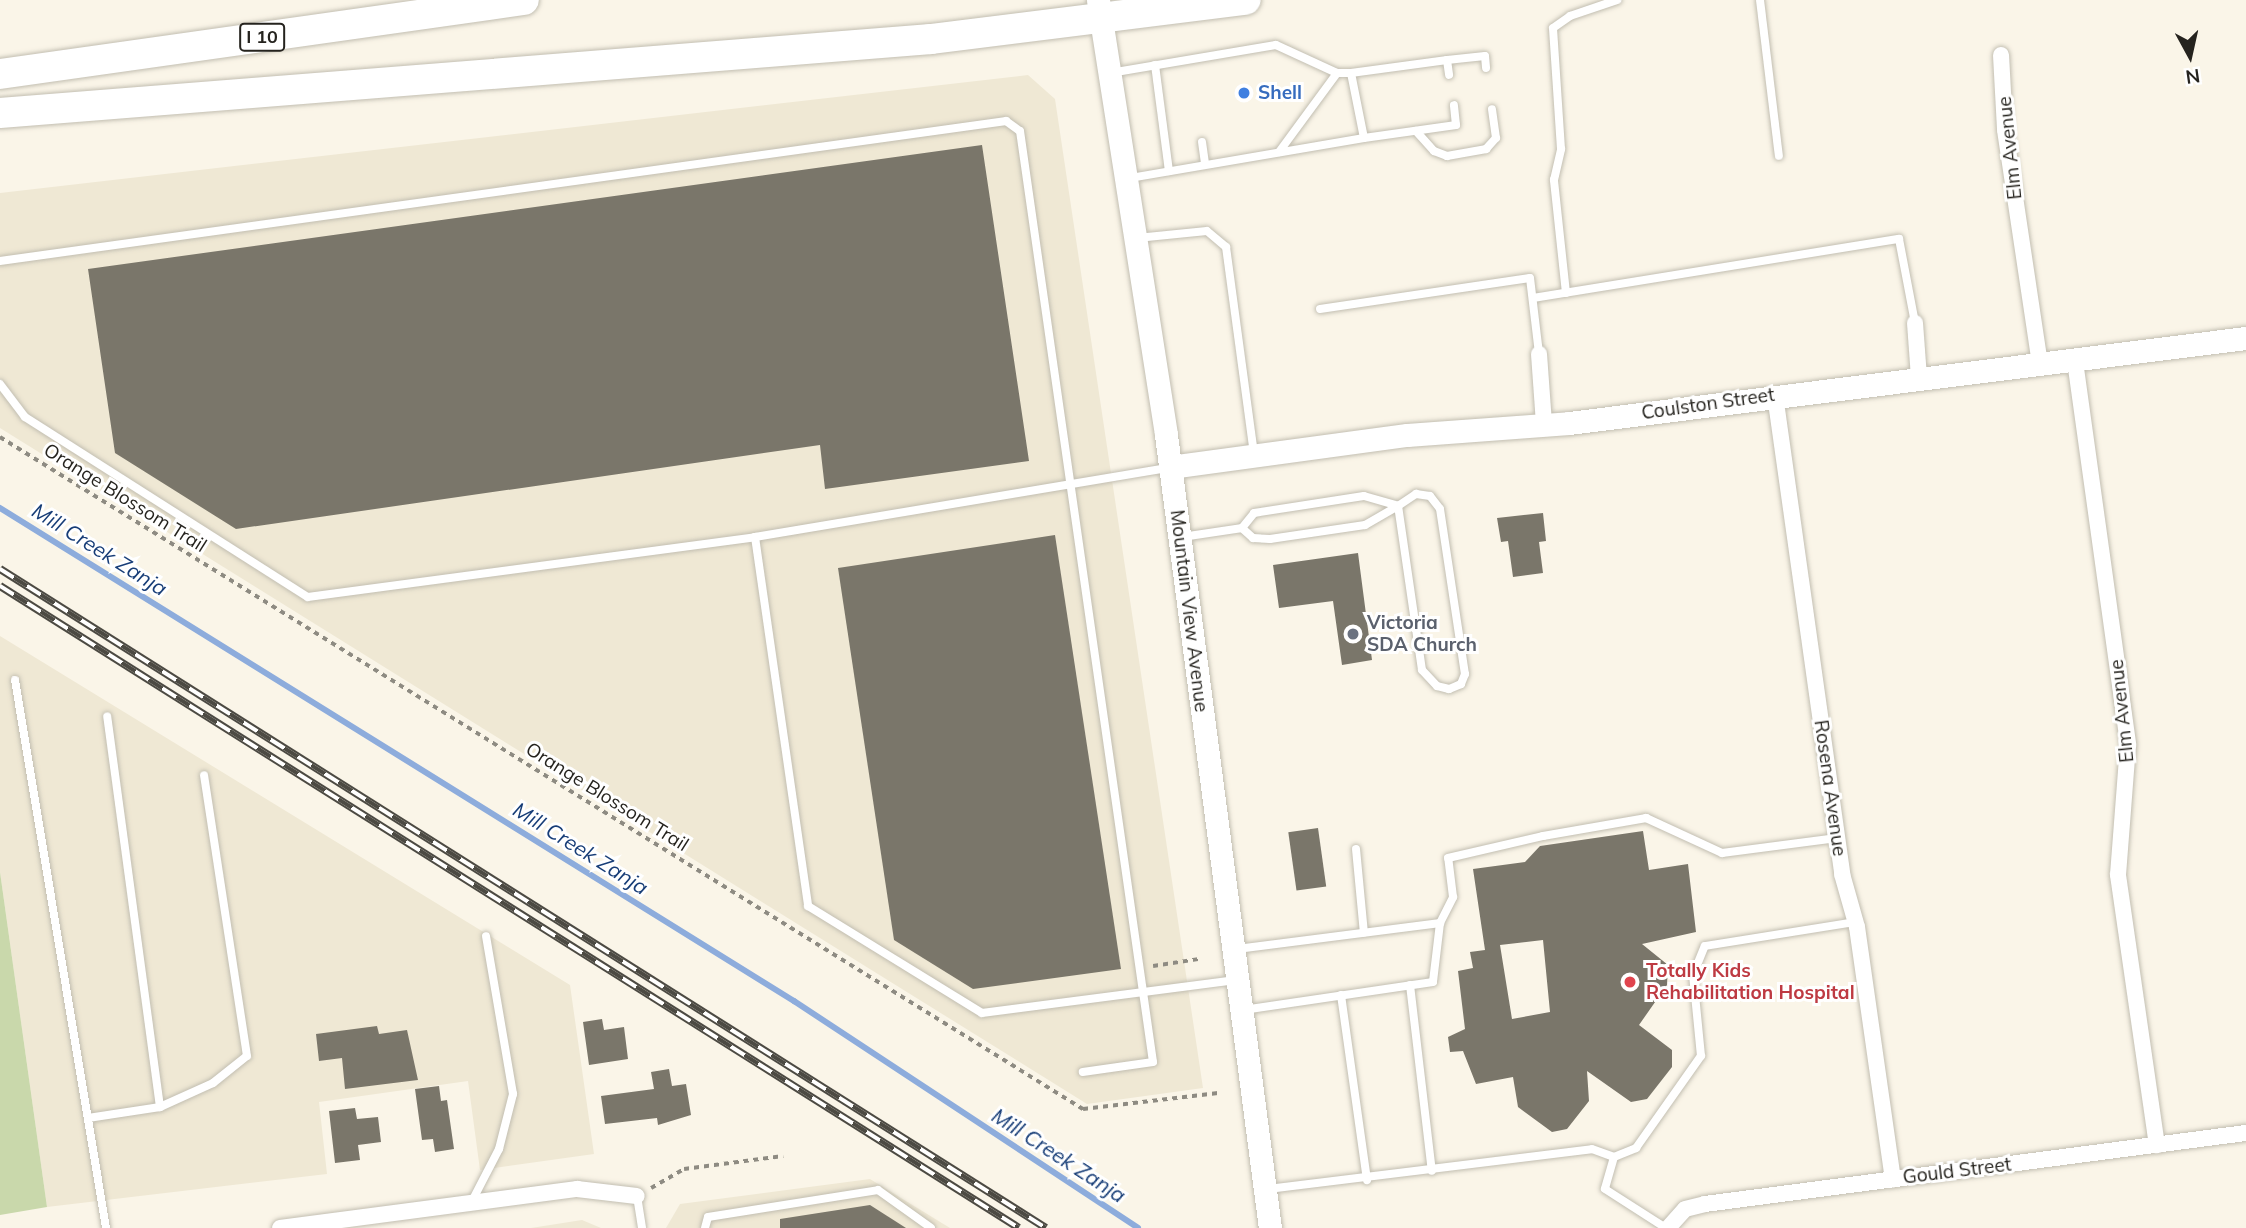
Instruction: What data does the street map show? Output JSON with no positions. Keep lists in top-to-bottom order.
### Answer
{
  "streets": {
    "highway": ["I 10"],
    "main road": ["Coulston Street", "Mountain View Avenue"],
    "street": ["Elm Avenue", "Rosena Avenue", "Gould Street"],
    "path": ["Orange Blossom Trail"]
  },
  "crossings": [
    ["Elm Avenue", "Coulston Street"],
    ["Elm Avenue", "Gould Street"],
    ["Coulston Street", "Mountain View Avenue"],
    ["Coulston Street", "Rosena Avenue"],
    ["Rosena Avenue", "Gould Street"]
  ],
  "water": ["Mill Creek Zanja"],
  "places": ["Shell", "Victoria SDA Church", "Totally Kids Rehabilitation Hospital"],
  "north": "bottom"
}
